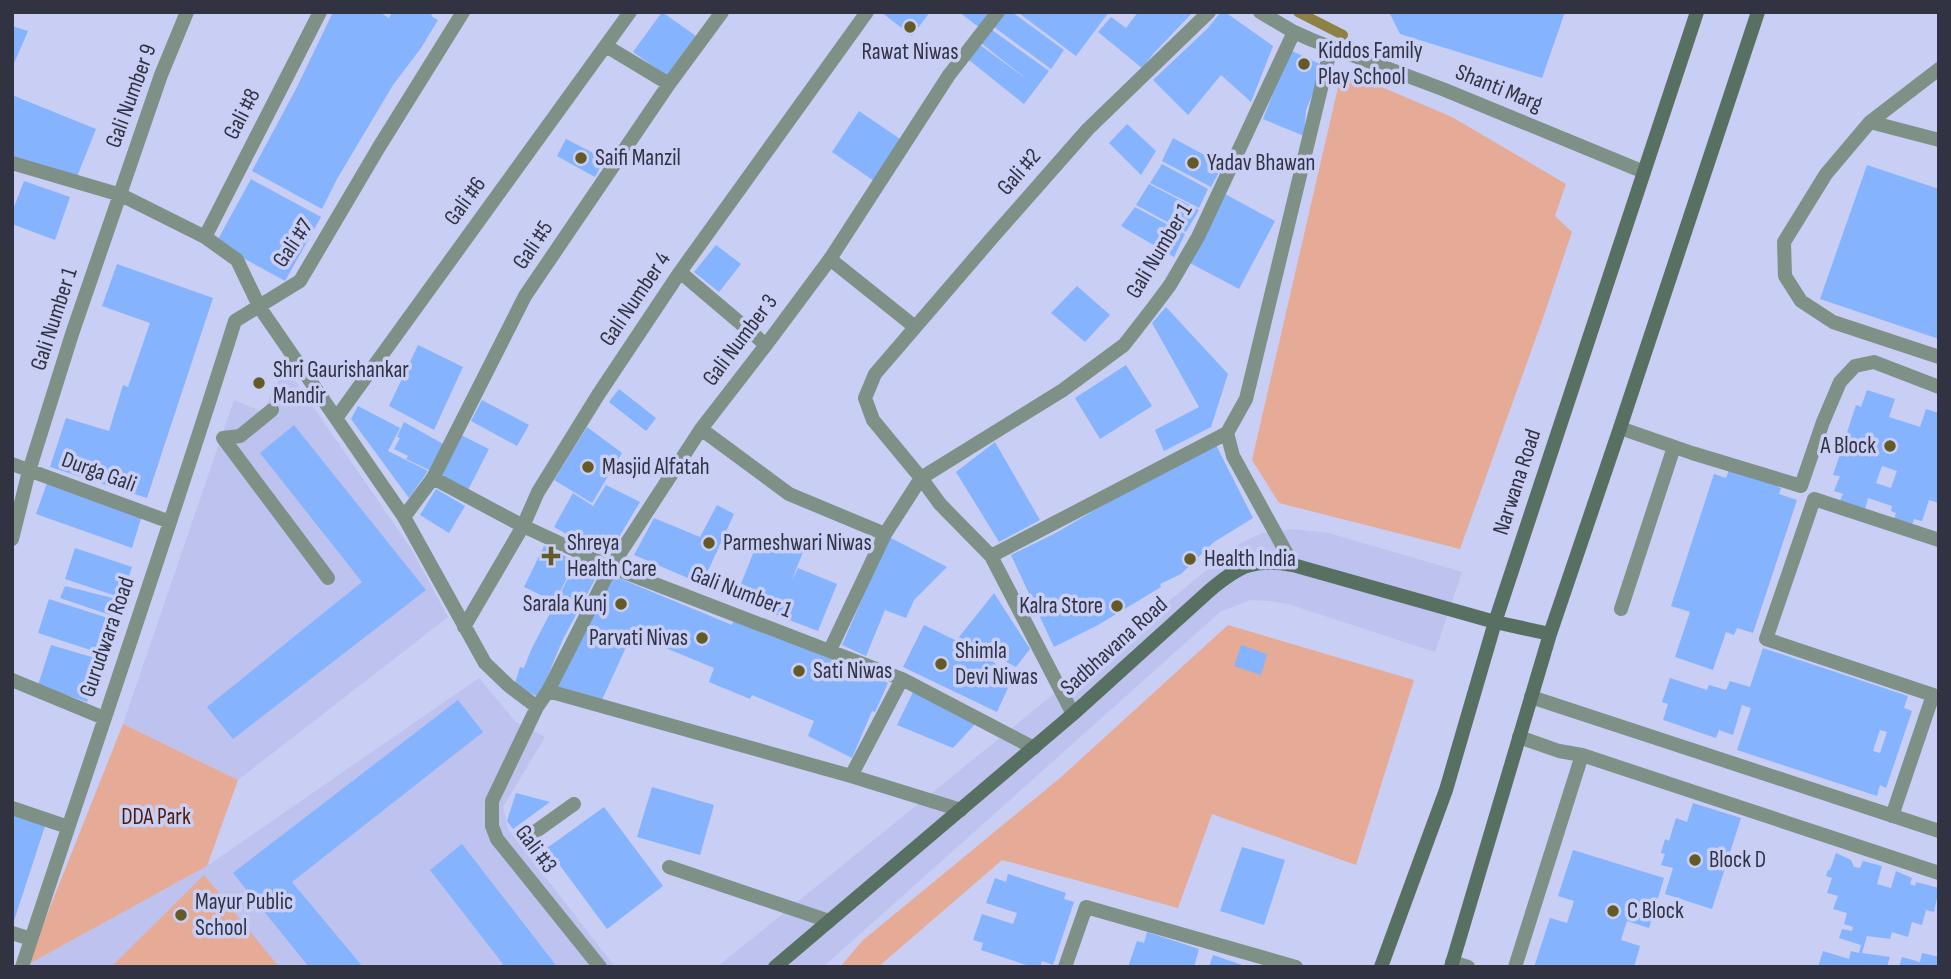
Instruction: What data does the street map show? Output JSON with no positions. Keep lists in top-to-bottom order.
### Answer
{
  "streets": {
    "main road": ["Narwana Road", "Sadbhavana Road"],
    "street": [
      "Shanti Marg",
      "Gali Number 9",
      "Gali #8",
      "Gali #2",
      "Gali #6",
      "Gali #7",
      "Gali #5",
      "Gali Number 1",
      "Gali Number 4",
      "Gali Number 3",
      "Durga Gali",
      "Gurudwara Road",
      "Gali #3"
    ]
  },
  "crossings": [
    ["Shanti Marg", "Gali Number 1"],
    ["Shanti Marg", "Narwana Road"],
    ["Gali Number 9", "Gali Number 1"],
    ["Gali #2", "Gali Number 1"],
    ["Gali #7", "Gurudwara Road"],
    ["Gali #5", "Gali Number 1"],
    ["Gali Number 1", "Gali Number 4"],
    ["Gali Number 1", "Gali Number 3"],
    ["Gali Number 1", "Durga Gali"],
    ["Gali Number 1", "Sadbhavana Road"],
    ["Gali Number 3", "Gali #3"],
    ["Durga Gali", "Gurudwara Road"],
    ["Narwana Road", "Sadbhavana Road"]
  ],
  "parks": ["DDA Park"],
  "places": {
    "other": [
      "Rawat Niwas",
      "Kiddos Family Play School",
      "Saifi Manzil",
      "Yadav Bhawan",
      "Shri Gaurishankar Mandir",
      "A Block",
      "Masjid Alfatah",
      "Parmeshwari Niwas",
      "Health India",
      "Sarala Kunj",
      "Kalra Store",
      "Parvati Nivas",
      "Shimla Devi Niwas",
      "Sati Niwas",
      "Block D",
      "C Block",
      "Mayur Public School"
    ],
    "health": ["Shreya Health Care"]
  }
}
